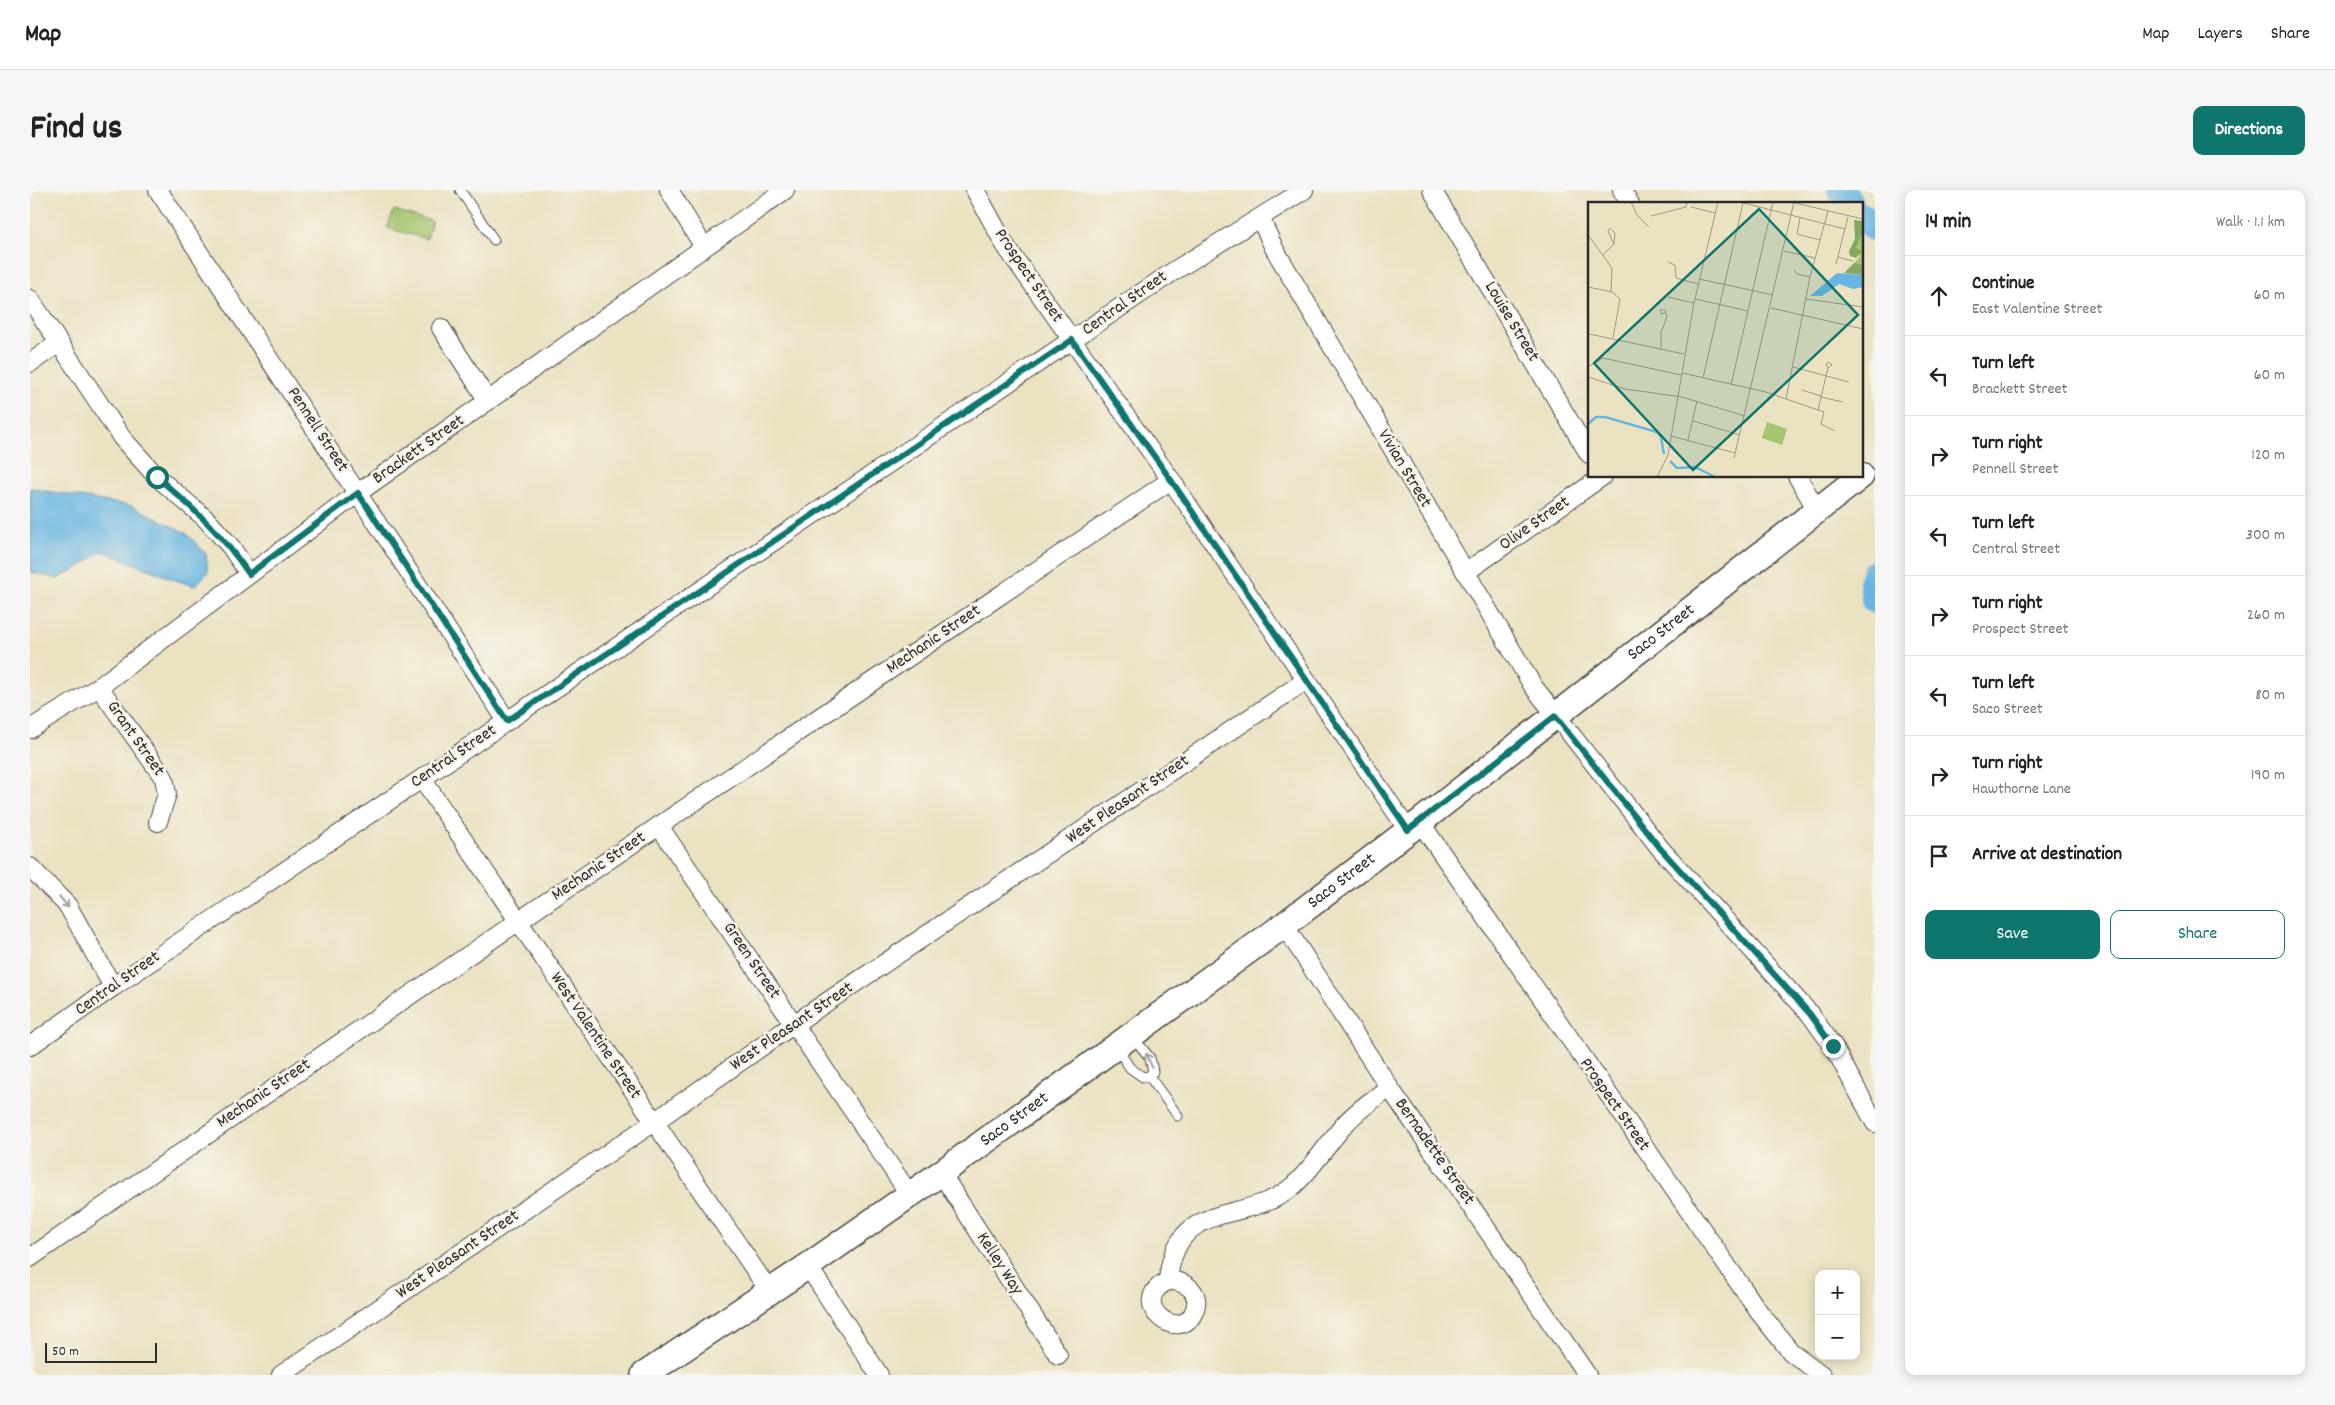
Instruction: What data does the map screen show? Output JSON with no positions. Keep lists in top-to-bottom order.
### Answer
{
  "streets": {
    "main road": ["Saco Street"],
    "street": [
      "Prospect Street",
      "Central Street",
      "Louise Street",
      "Pennell Street",
      "Brackett Street",
      "Vivian Street",
      "Olive Street",
      "Mechanic Street",
      "Grant Street",
      "West Pleasant Street",
      "Green Street",
      "West Valentine Street",
      "Bernadette Street",
      "Kelley Way"
    ]
  },
  "crossings": [
    ["Prospect Street", "Central Street"],
    ["Prospect Street", "Saco Street"],
    ["Prospect Street", "Mechanic Street"],
    ["Prospect Street", "West Pleasant Street"],
    ["Central Street", "Pennell Street"],
    ["Central Street", "Vivian Street"],
    ["Central Street", "West Valentine Street"],
    ["Pennell Street", "Brackett Street"],
    ["Brackett Street", "Grant Street"],
    ["Vivian Street", "Olive Street"],
    ["Vivian Street", "Saco Street"],
    ["Saco Street", "Green Street"],
    ["Saco Street", "West Valentine Street"],
    ["Saco Street", "Bernadette Street"],
    ["Saco Street", "Kelley Way"],
    ["Mechanic Street", "Green Street"],
    ["Mechanic Street", "West Valentine Street"],
    ["West Pleasant Street", "Green Street"],
    ["West Pleasant Street", "West Valentine Street"]
  ],
  "scale_bar": "50 m",
  "page": {
    "header": "Map",
    "nav": ["Map", "Layers", "Share"],
    "title": "Find us",
    "buttons": [
      "Directions",
      ["Save", "Share"]
    ],
    "heading": ["14 min", "Walk · 1.1 km"],
    "list": [
      ["Continue", "East Valentine Street", "60 m"],
      ["Turn left", "Brackett Street", "60 m"],
      ["Turn right", "Pennell Street", "120 m"],
      ["Turn left", "Central Street", "300 m"],
      ["Turn right", "Prospect Street", "260 m"],
      ["Turn left", "Saco Street", "80 m"],
      ["Turn right", "Hawthorne Lane", "190 m"],
      "Arrive at destination"
    ],
    "map_buttons": ["+", "−"],
    "scale": "50 m"
  }
}
